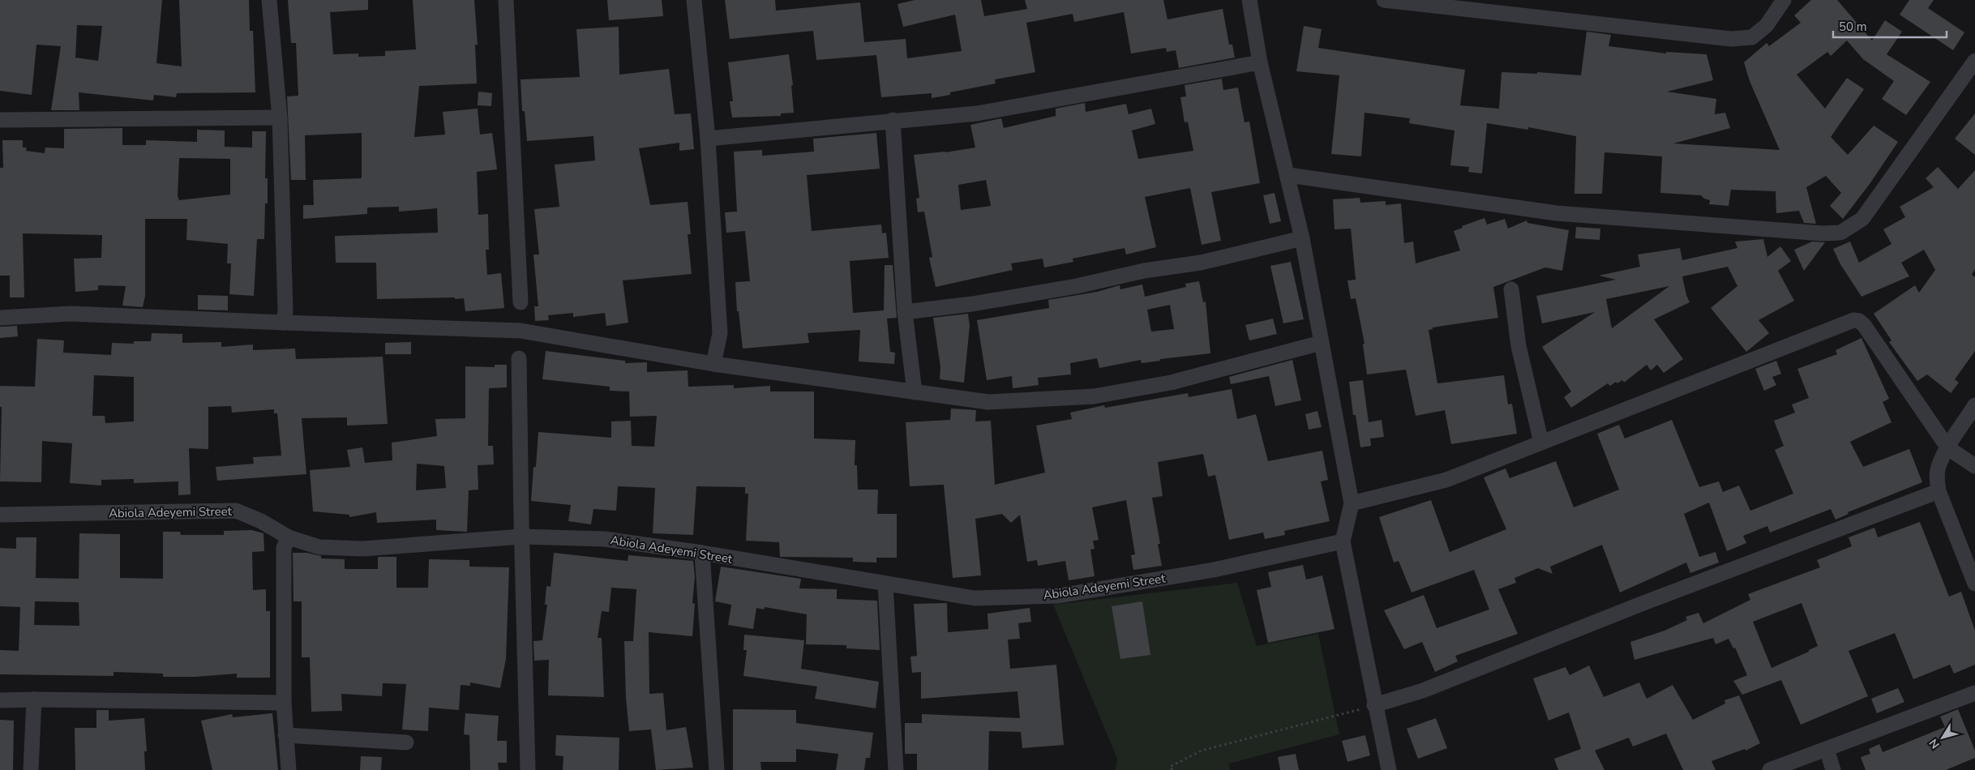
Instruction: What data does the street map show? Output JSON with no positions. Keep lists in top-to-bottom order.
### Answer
{
  "streets": {
    "street": ["Abiola Adeyemi Street"]
  },
  "scale_bar": "50 m",
  "north": "bottom left"
}
